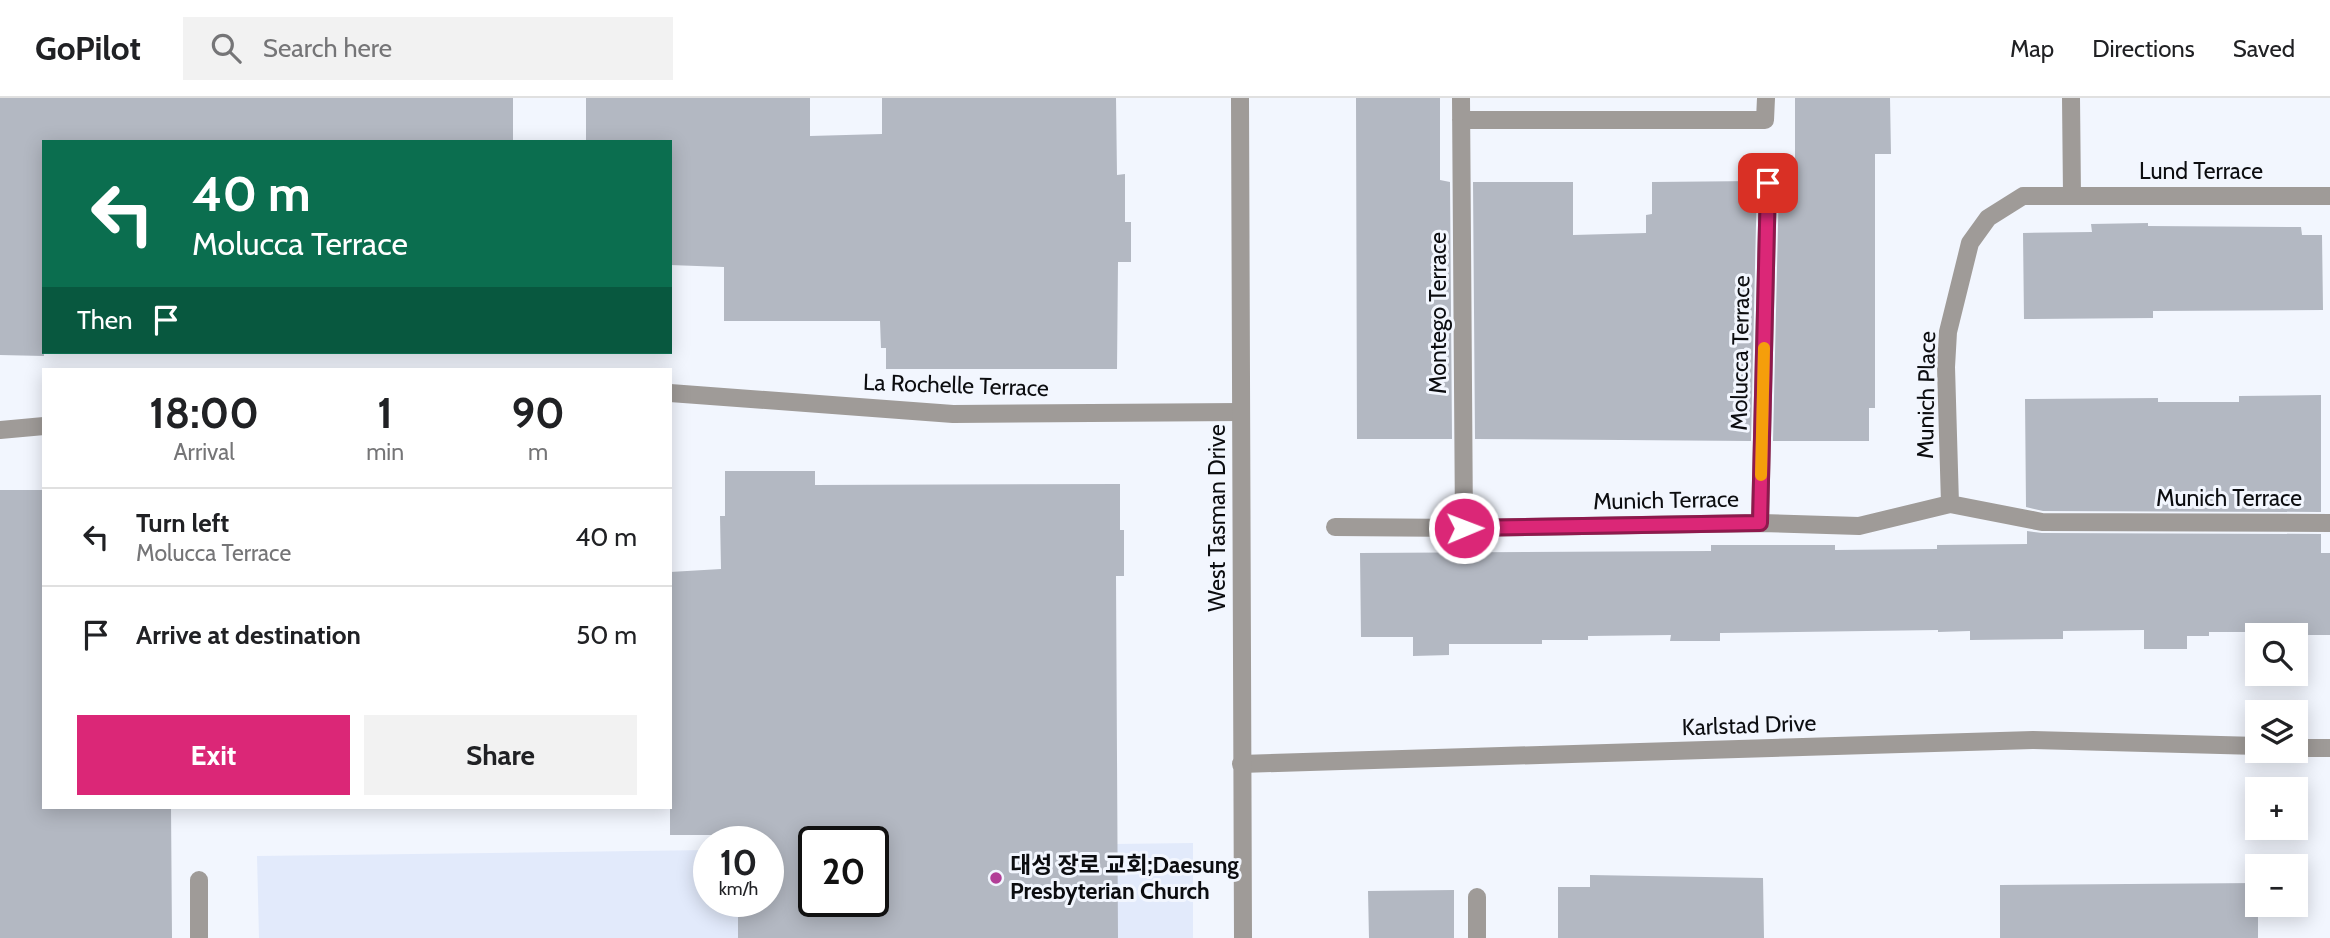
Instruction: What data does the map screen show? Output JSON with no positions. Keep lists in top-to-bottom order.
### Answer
{
  "streets": {
    "street": [
      "Lund Terrace",
      "Montego Terrace",
      "Molucca Terrace",
      "La Rochelle Terrace",
      "Munich Place",
      "Munich Terrace",
      "West Tasman Drive",
      "Karlstad Drive"
    ]
  },
  "crossings": [
    ["Lund Terrace", "Munich Place"],
    ["Montego Terrace", "Munich Terrace"],
    ["Molucca Terrace", "Munich Terrace"],
    ["La Rochelle Terrace", "West Tasman Drive"],
    ["Munich Place", "Munich Terrace"],
    ["West Tasman Drive", "Karlstad Drive"]
  ],
  "places": ["대성 장로 교회;Daesung Presbyterian Church"],
  "page": {
    "header": "GoPilot",
    "search": "Search here",
    "nav": ["Map", "Directions", "Saved"],
    "turn": ["40 m", "Molucca Terrace"],
    "then": "Then",
    "eta": [
      "18:00",
      "Arrival",
      "1",
      "min",
      "90",
      "m"
    ],
    "list": [
      {
        "name": "Turn left",
        "note": "Molucca Terrace",
        "value": "40 m"
      },
      {
        "name": "Arrive at destination",
        "value": "50 m"
      }
    ],
    "map_buttons": ["+", "−"],
    "buttons": ["Exit", "Share"],
    "speed": "10 km/h",
    "limit": "20"
  }
}
